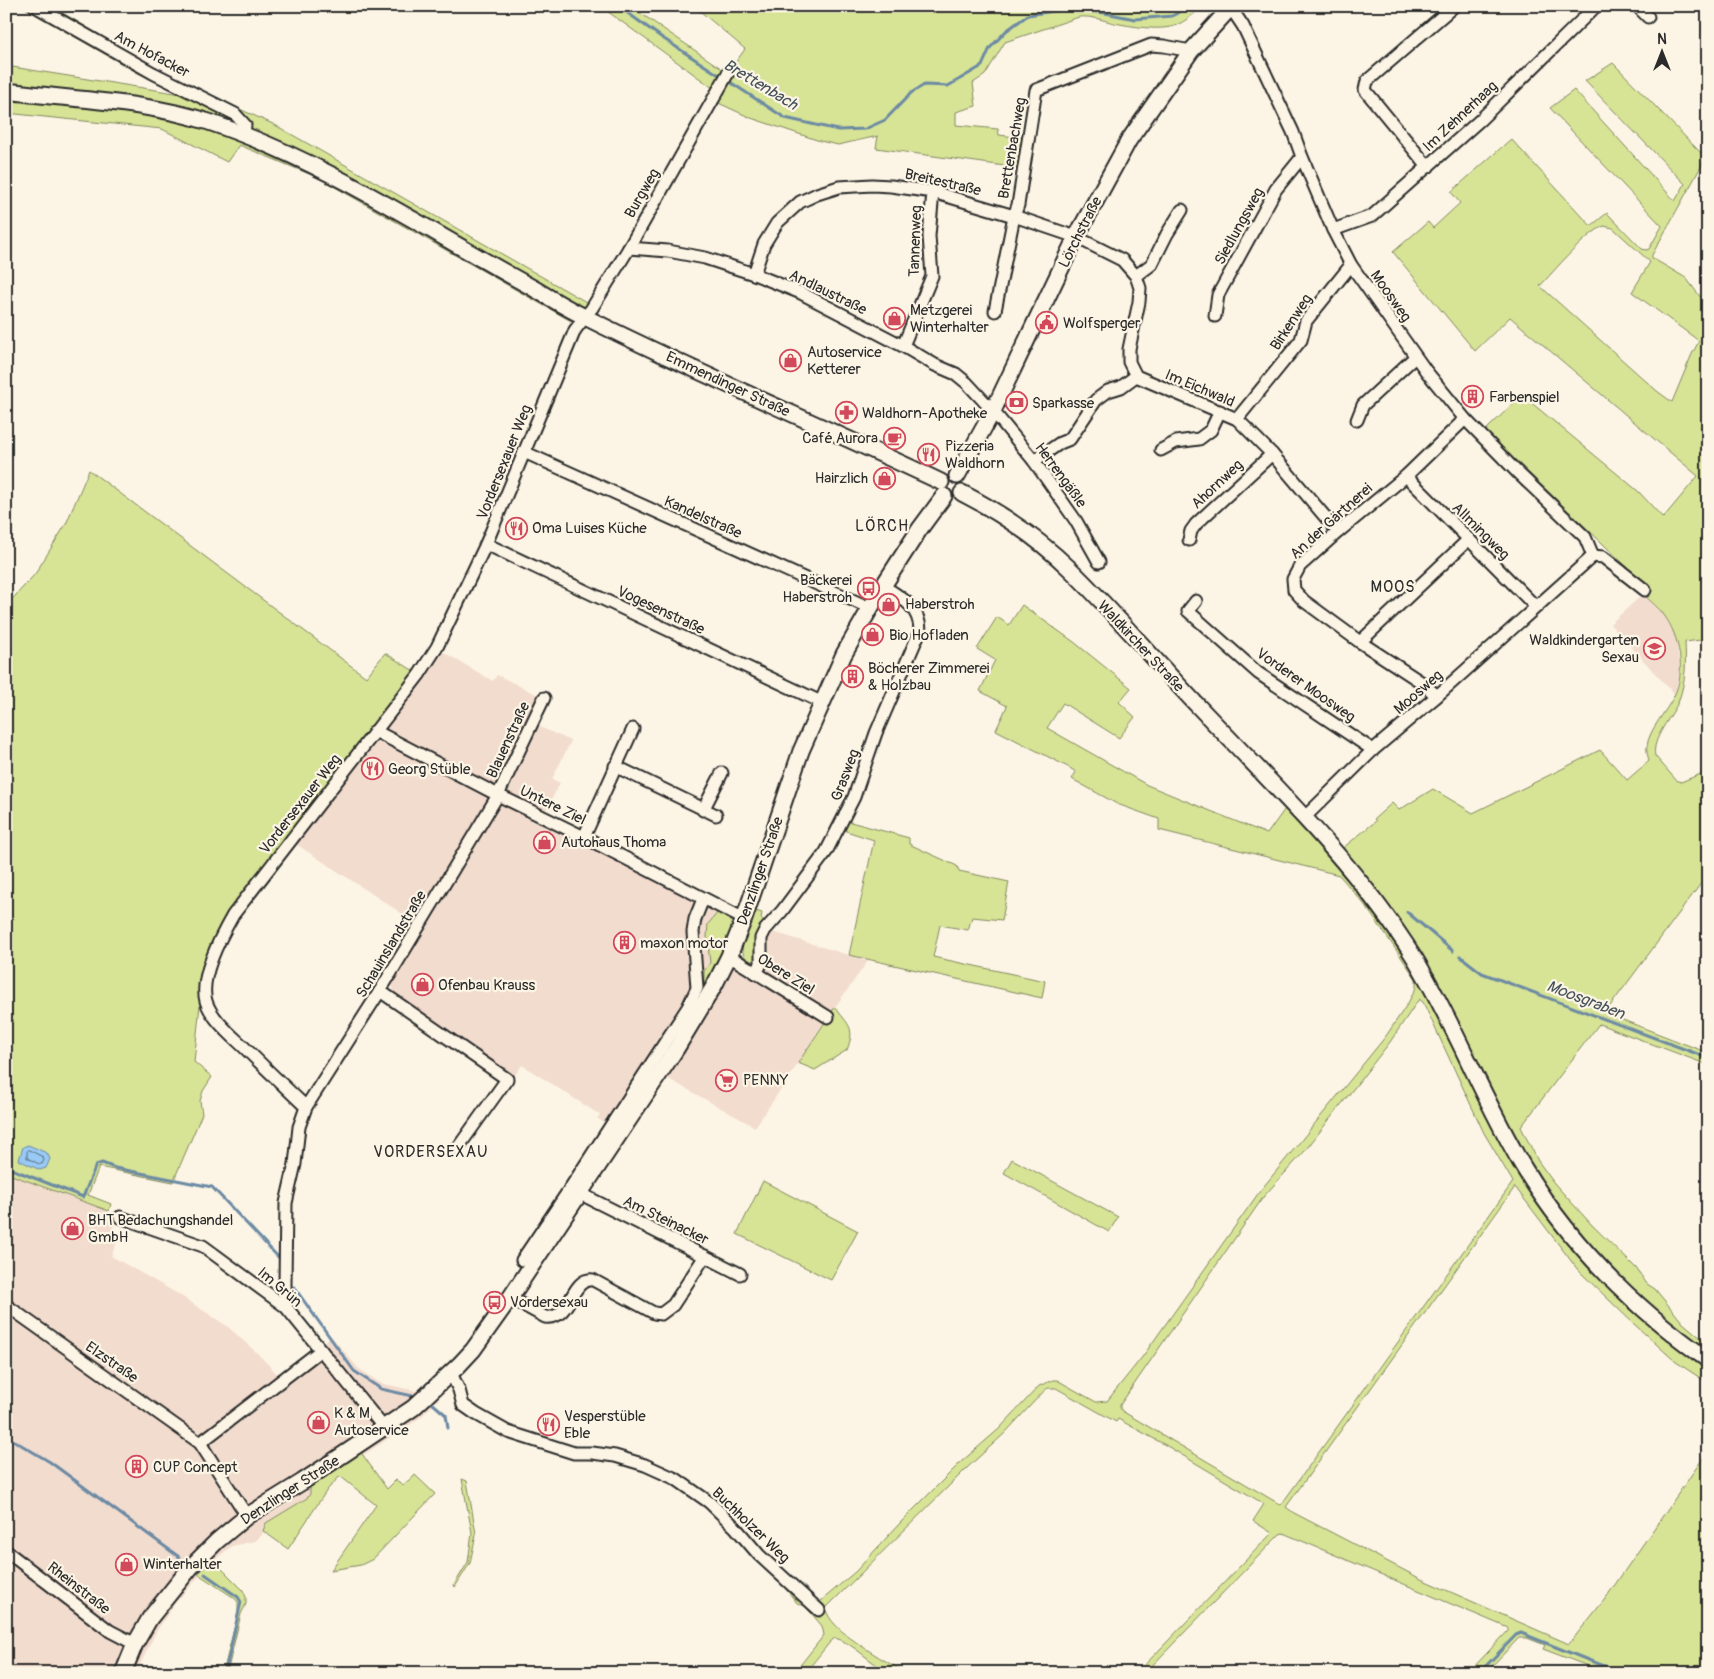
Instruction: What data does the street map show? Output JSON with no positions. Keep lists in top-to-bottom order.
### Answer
{
  "streets": {
    "main road": [
      "Lörchstraße",
      "Emmendinger Straße",
      "Waldkircher Straße",
      "Denzlinger Straße"
    ],
    "street": [
      "Am Hofacker",
      "Im Zehnerhaag",
      "Brettenbachweg",
      "Breitestraße",
      "Burgweg",
      "Siedlungsweg",
      "Tannenweg",
      "Andlaustraße",
      "Moosweg",
      "Birkenweg",
      "Im Eichwald",
      "Vordersexauer Weg",
      "Herrengäßle",
      "Ahornweg",
      "Kandelstraße",
      "An der Gärtnerei",
      "Allmingweg",
      "Vogesenstraße",
      "Vorderer Moosweg",
      "Blauenstraße",
      "Grasweg",
      "Untere Ziel",
      "Schauinslandstraße",
      "Obere Ziel",
      "Am Steinacker",
      "Im Grün",
      "Elzstraße",
      "Buchholzer Weg",
      "Rheinstraße"
    ]
  },
  "crossings": [
    ["Am Hofacker", "Emmendinger Straße"],
    ["Im Zehnerhaag", "Moosweg"],
    ["Brettenbachweg", "Breitestraße"],
    ["Brettenbachweg", "Lörchstraße"],
    ["Breitestraße", "Lörchstraße"],
    ["Breitestraße", "Tannenweg"],
    ["Breitestraße", "Andlaustraße"],
    ["Burgweg", "Andlaustraße"],
    ["Burgweg", "Emmendinger Straße"],
    ["Burgweg", "Vordersexauer Weg"],
    ["Siedlungsweg", "Moosweg"],
    ["Lörchstraße", "Andlaustraße"],
    ["Lörchstraße", "Moosweg"],
    ["Lörchstraße", "Emmendinger Straße"],
    ["Lörchstraße", "Herrengäßle"],
    ["Lörchstraße", "Waldkircher Straße"],
    ["Lörchstraße", "Denzlinger Straße"],
    ["Tannenweg", "Andlaustraße"],
    ["Andlaustraße", "Herrengäßle"],
    ["Moosweg", "Birkenweg"],
    ["Moosweg", "An der Gärtnerei"],
    ["Moosweg", "Allmingweg"],
    ["Moosweg", "Vorderer Moosweg"],
    ["Birkenweg", "Im Eichwald"],
    ["Emmendinger Straße", "Vordersexauer Weg"],
    ["Emmendinger Straße", "Waldkircher Straße"],
    ["Emmendinger Straße", "Denzlinger Straße"],
    ["Im Eichwald", "Ahornweg"],
    ["Im Eichwald", "An der Gärtnerei"],
    ["Vordersexauer Weg", "Kandelstraße"],
    ["Vordersexauer Weg", "Vogesenstraße"],
    ["Vordersexauer Weg", "Untere Ziel"],
    ["Vordersexauer Weg", "Schauinslandstraße"],
    ["Kandelstraße", "Denzlinger Straße"],
    ["An der Gärtnerei", "Allmingweg"],
    ["Vogesenstraße", "Denzlinger Straße"],
    ["Waldkircher Straße", "Denzlinger Straße"],
    ["Blauenstraße", "Untere Ziel"],
    ["Blauenstraße", "Schauinslandstraße"],
    ["Grasweg", "Denzlinger Straße"],
    ["Grasweg", "Obere Ziel"],
    ["Untere Ziel", "Denzlinger Straße"],
    ["Untere Ziel", "Schauinslandstraße"],
    ["Denzlinger Straße", "Obere Ziel"],
    ["Denzlinger Straße", "Am Steinacker"],
    ["Denzlinger Straße", "Im Grün"],
    ["Denzlinger Straße", "Elzstraße"],
    ["Denzlinger Straße", "Buchholzer Weg"],
    ["Denzlinger Straße", "Rheinstraße"]
  ],
  "districts": ["LÖRCH", "MOOS", "VORDERSEXAU"],
  "water": ["Brettenbach", "Moosgraben"],
  "places": {
    "shop": [
      "Metzgerei Winterhalter",
      "Autoservice Ketterer",
      "Hairzlich",
      "Haberstroh",
      "Bio Hofladen",
      "Autohaus Thoma",
      "Ofenbau Krauss",
      "BHT Bedachungshandel GmbH",
      "K & M Autoservice",
      "Winterhalter"
    ],
    "public building": ["Wolfsperger"],
    "building": [
      "Farbenspiel",
      "Böcherer Zimmerei & Holzbau",
      "maxon motor",
      "CUP Concept"
    ],
    "bank": ["Sparkasse"],
    "pharmacy": ["Waldhorn-Apotheke"],
    "cafe": ["Café Aurora"],
    "restaurant": [
      "Pizzeria Waldhorn",
      "Oma Luises Küche",
      "Georg Stüble",
      "Vesperstüble Eble"
    ],
    "bus stop": ["Bäckerei Haberstroh", "Vordersexau"],
    "school or university": ["Waldkindergarten Sexau"],
    "supermarket": ["PENNY"]
  },
  "north": "top"
}
